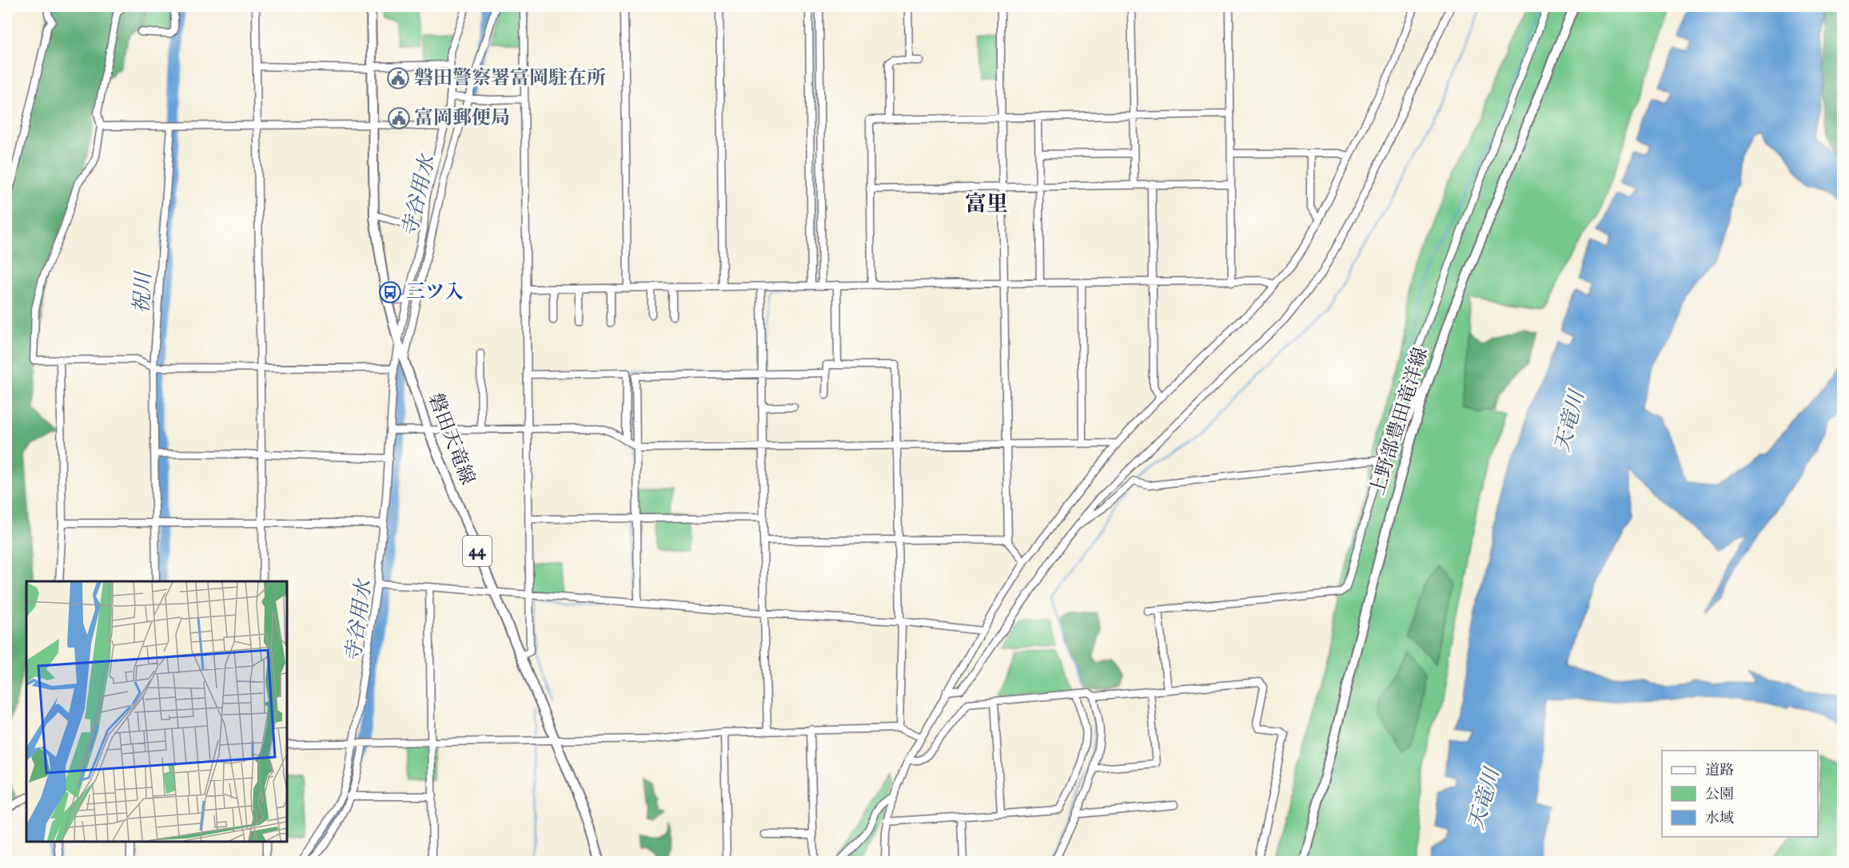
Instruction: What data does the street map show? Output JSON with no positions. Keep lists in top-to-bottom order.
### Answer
{
  "streets": {
    "main road": ["上野部豊田竜洋線", "磐田天竜線", "44"]
  },
  "districts": ["富里"],
  "water": ["寺谷用水", "祝川", "天竜川"],
  "places": {
    "public building": ["磐田警察署富岡駐在所", "富岡郵便局"],
    "bus stop": ["三ツ入"]
  },
  "legend": ["道路", "公園", "水域"]
}
